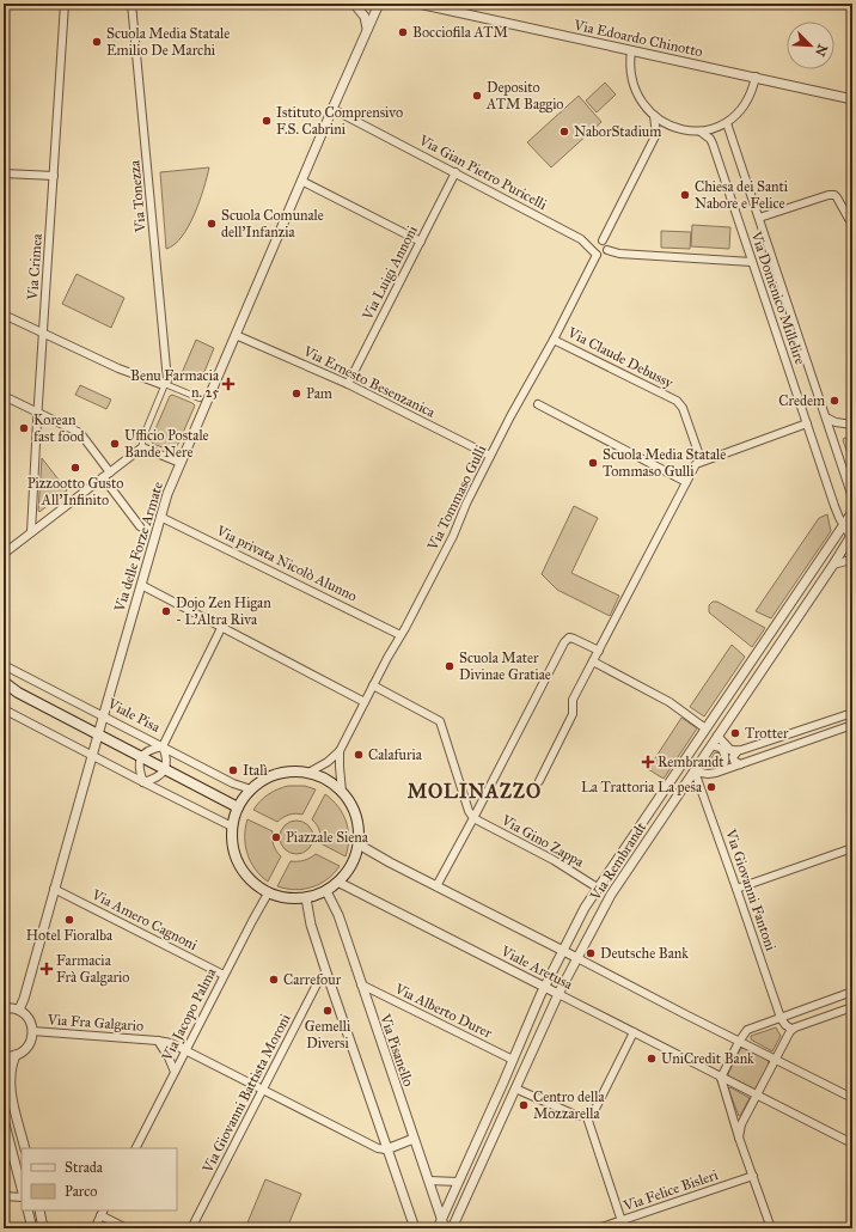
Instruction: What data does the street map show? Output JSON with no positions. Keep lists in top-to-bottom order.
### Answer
{
  "streets": {
    "street": [
      "Via Edoardo Chinotto",
      "Via Gian Pietro Puricelli",
      "Via Tonezza",
      "Via Crimea",
      "Via Luigi Annoni",
      "Via Domenico Millelire",
      "Via Claude Debussy",
      "Via Ernesto Besenzanica",
      "Via Tommaso Gulli",
      "Via delle Forze Armate",
      "Via privata Nicolò Alunno",
      "Viale Pisa",
      "Via Gino Zappa",
      "Via Rembrandt",
      "Via Giovanni Fantoni",
      "Via Amero Cagnoni",
      "Viale Aretusa",
      "Via Alberto Durer",
      "Via Jacopo Palma",
      "Via Fra Galgario",
      "Via Pisanello",
      "Via Giovanni Battista Moroni",
      "Via Felice Bisleri"
    ]
  },
  "crossings": [
    ["Via Gian Pietro Puricelli", "Via Luigi Annoni"],
    ["Via Gian Pietro Puricelli", "Via Tommaso Gulli"],
    ["Via Gian Pietro Puricelli", "Via delle Forze Armate"],
    ["Via Luigi Annoni", "Via Ernesto Besenzanica"],
    ["Via Domenico Millelire", "Via Rembrandt"],
    ["Via Claude Debussy", "Via Tommaso Gulli"],
    ["Via Ernesto Besenzanica", "Via Tommaso Gulli"],
    ["Via Ernesto Besenzanica", "Via delle Forze Armate"],
    ["Via Tommaso Gulli", "Via privata Nicolò Alunno"],
    ["Via Tommaso Gulli", "Viale Pisa"],
    ["Via Tommaso Gulli", "Viale Aretusa"],
    ["Via Tommaso Gulli", "Via Jacopo Palma"],
    ["Via Tommaso Gulli", "Via Pisanello"],
    ["Via delle Forze Armate", "Via privata Nicolò Alunno"],
    ["Via delle Forze Armate", "Viale Pisa"],
    ["Via delle Forze Armate", "Via Amero Cagnoni"],
    ["Viale Pisa", "Viale Aretusa"],
    ["Viale Pisa", "Via Jacopo Palma"],
    ["Viale Pisa", "Via Pisanello"],
    ["Via Gino Zappa", "Via Rembrandt"],
    ["Via Rembrandt", "Via Giovanni Fantoni"],
    ["Via Rembrandt", "Viale Aretusa"],
    ["Via Rembrandt", "Via Alberto Durer"],
    ["Via Rembrandt", "Via Pisanello"],
    ["Via Amero Cagnoni", "Via Jacopo Palma"],
    ["Viale Aretusa", "Via Jacopo Palma"],
    ["Viale Aretusa", "Via Pisanello"],
    ["Via Alberto Durer", "Via Pisanello"],
    ["Via Jacopo Palma", "Via Fra Galgario"],
    ["Via Jacopo Palma", "Via Pisanello"],
    ["Via Fra Galgario", "Via Giovanni Battista Moroni"]
  ],
  "districts": ["MOLINAZZO"],
  "places": {
    "other": [
      "Bocciofila ATM",
      "Scuola Media Statale Emilio De Marchi",
      "Deposito ATM Baggio",
      "Istituto Comprensivo F.S. Cabrini",
      "NaborStadium",
      "Chiesa dei Santi Nabore e Felice",
      "Scuola Comunale dell'Infanzia",
      "Pam",
      "Credem",
      "Korean fast food",
      "Ufficio Postale Bande Nere",
      "Scuola Media Statale Tommaso Gulli",
      "Pizzootto Gusto All'Infinito",
      "Dojo Zen Higan - L'Altra Riva",
      "Scuola Mater Divinae Gratiae",
      "Trotter",
      "Calafuria",
      "Italì",
      "La Trattoria La pesa",
      "Piazzale Siena",
      "Hotel Fioralba",
      "Deutsche Bank",
      "Carrefour",
      "Gemelli Diversi",
      "UniCredit Bank",
      "Centro della Mozzarella"
    ],
    "health": ["Benu Farmacia n. 25", "Rembrandt", "Farmacia Frà Galgario"]
  },
  "legend": ["Strada", "Parco"],
  "north": "bottom right"
}
